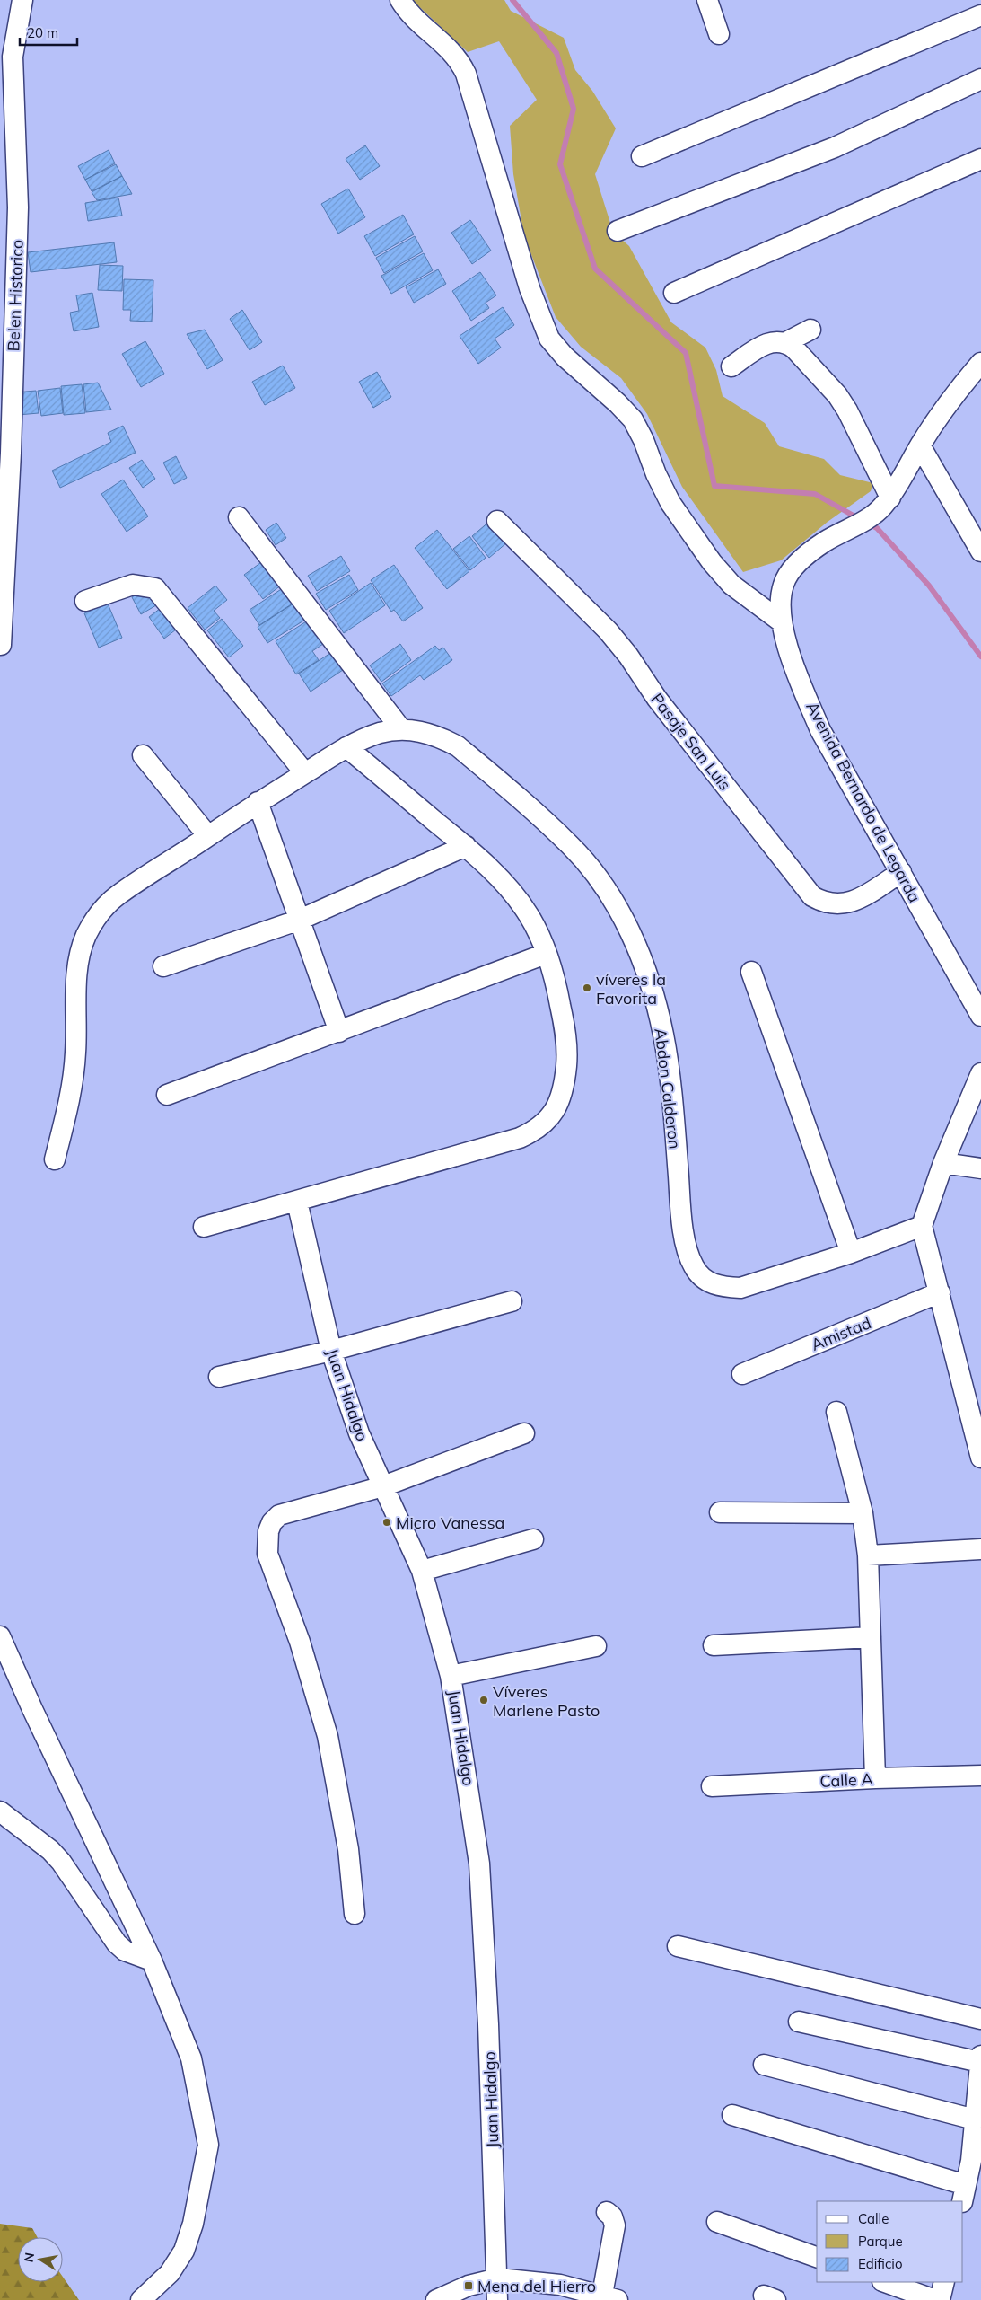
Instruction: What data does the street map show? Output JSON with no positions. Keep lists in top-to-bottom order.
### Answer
{
  "streets": {
    "street": [
      "Belen Historico",
      "Pasaje San Luis",
      "Avenida Bernardo de Legarda",
      "Abdon Calderon",
      "Amistad",
      "Juan Hidalgo",
      "Calle A"
    ]
  },
  "crossings": [
    ["Pasaje San Luis", "Avenida Bernardo de Legarda"]
  ],
  "places": {
    "other": ["víveres la Favorita", "Micro Vanessa", "Víveres Marlene Pasto"],
    "transit": ["Mena del Hierro"]
  },
  "legend": ["Calle", "Parque", "Edificio"],
  "scale_bar": "20 m",
  "north": "left"
}
